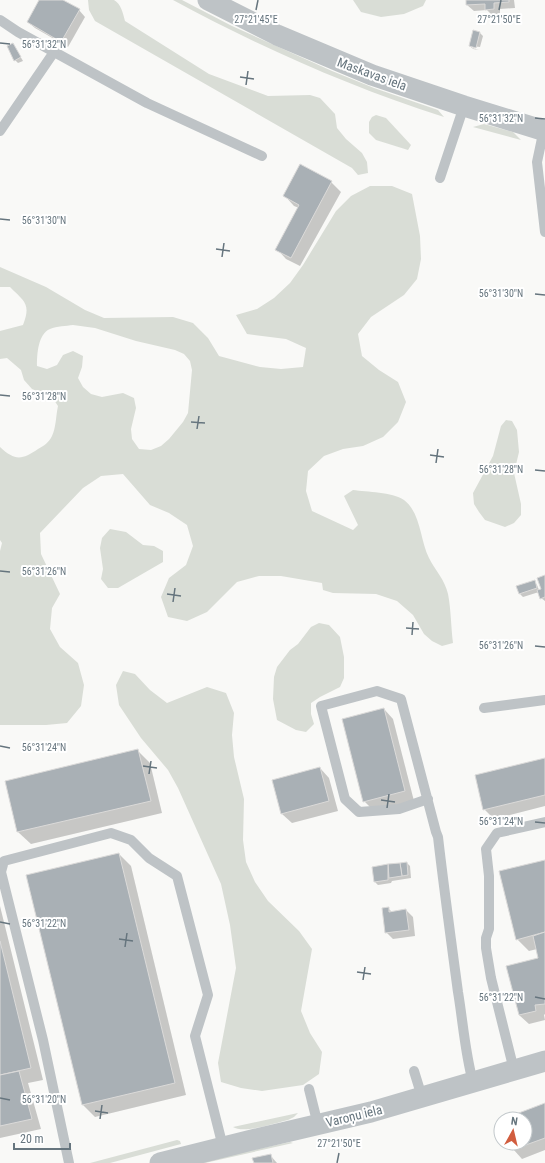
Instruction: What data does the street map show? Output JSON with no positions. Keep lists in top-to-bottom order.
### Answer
{
  "streets": {
    "street": ["Maskavas iela", "Varoņu iela"]
  },
  "scale_bar": "20 m",
  "north": "top",
  "coordinates": [
    "27°21'45\"E",
    "27°21'50\"E",
    "56°31'32\"N",
    "56°31'30\"N",
    "56°31'28\"N",
    "56°31'26\"N",
    "56°31'24\"N",
    "56°31'22\"N",
    "56°31'20\"N"
  ]
}
